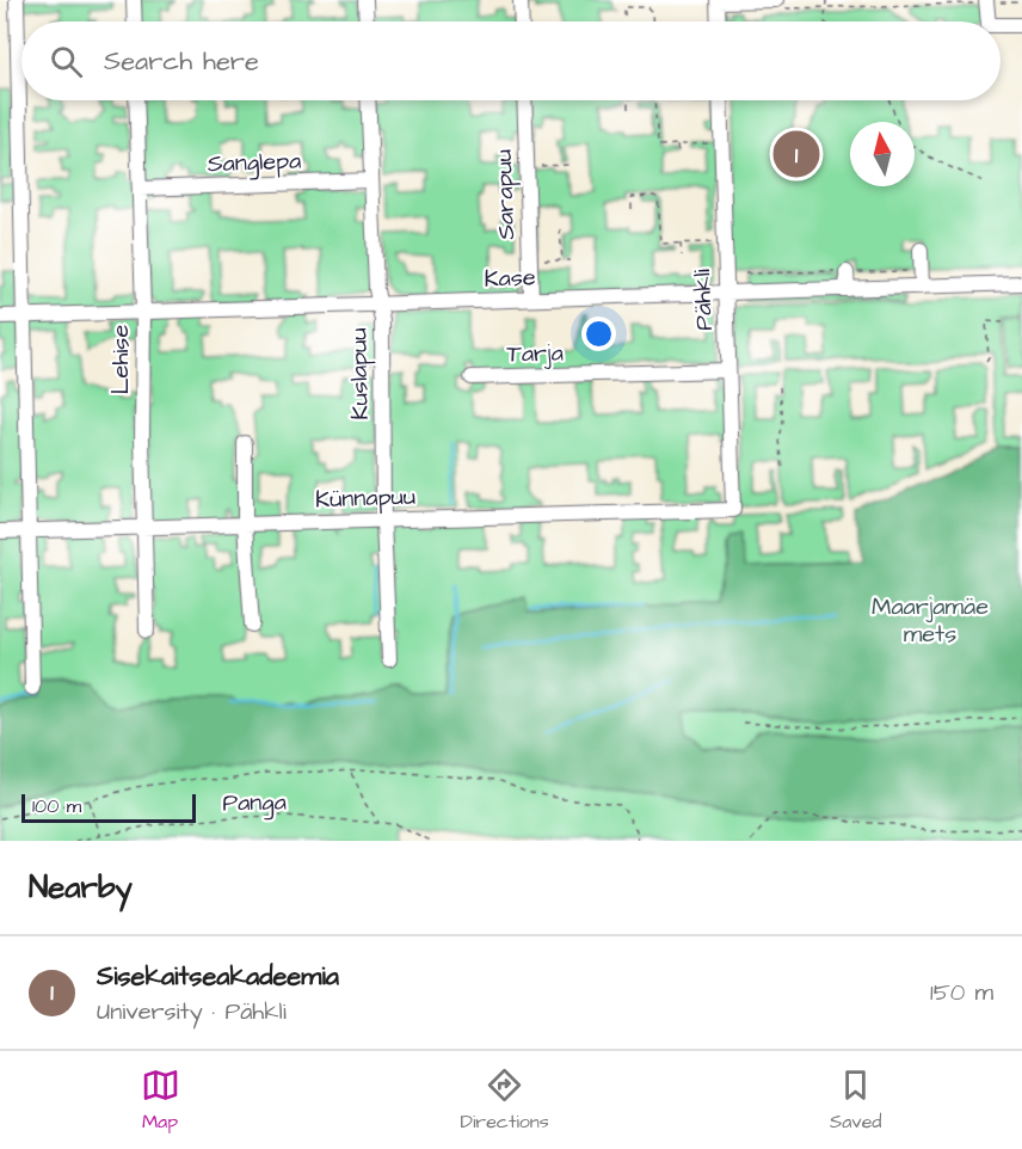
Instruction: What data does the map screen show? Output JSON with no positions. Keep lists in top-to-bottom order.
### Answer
{
  "streets": {
    "street": [
      "Sanglepa",
      "Sarapuu",
      "Kase",
      "Pähkli",
      "Tarja",
      "Lehise",
      "Kuslapuu",
      "Künnapuu"
    ],
    "path": ["Panga"]
  },
  "crossings": [
    ["Sanglepa", "Lehise"],
    ["Sanglepa", "Kuslapuu"],
    ["Sarapuu", "Kase"],
    ["Kase", "Pähkli"],
    ["Kase", "Lehise"],
    ["Kase", "Kuslapuu"],
    ["Pähkli", "Tarja"],
    ["Pähkli", "Künnapuu"],
    ["Lehise", "Künnapuu"],
    ["Kuslapuu", "Künnapuu"]
  ],
  "parks": ["Maarjamäe mets"],
  "scale_bar": "100 m",
  "north": "top",
  "page": {
    "search": "Search here",
    "pins": "1",
    "scale": "100 m",
    "heading": "Nearby",
    "list": [
      {
        "mark": "1",
        "name": "Sisekaitseakadeemia",
        "note": "University · Pähkli",
        "value": "150 m"
      }
    ],
    "nav": ["Map", "Directions", "Saved"]
  }
}
